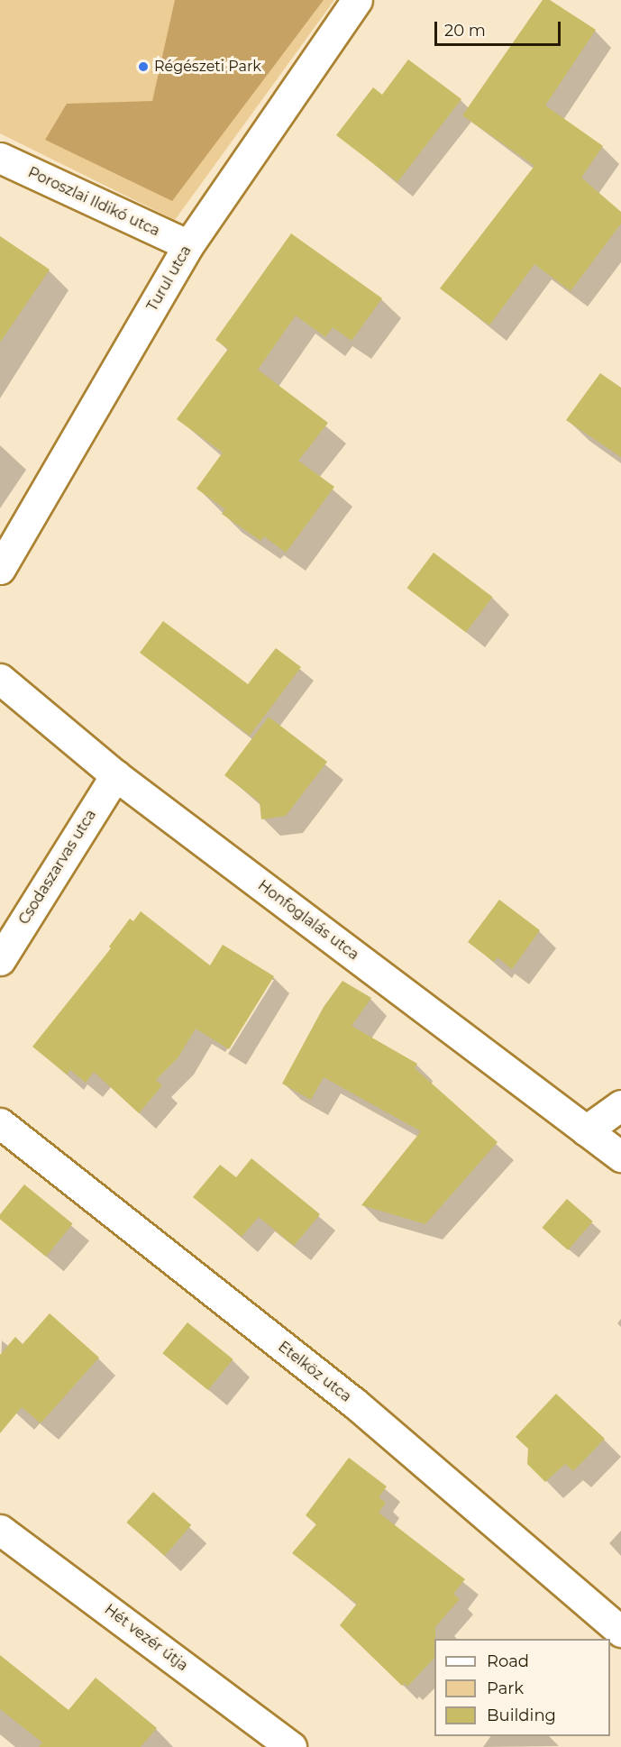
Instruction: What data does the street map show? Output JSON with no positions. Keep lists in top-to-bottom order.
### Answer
{
  "streets": {
    "street": [
      "Poroszlai Ildikó utca",
      "Turul utca",
      "Csodaszarvas utca",
      "Honfoglalás utca",
      "Etelköz utca",
      "Hét vezér útja"
    ]
  },
  "crossings": [
    ["Poroszlai Ildikó utca", "Turul utca"],
    ["Csodaszarvas utca", "Honfoglalás utca"]
  ],
  "places": ["Régészeti Park"],
  "legend": ["Road", "Park", "Building"],
  "scale_bar": "20 m"
}
